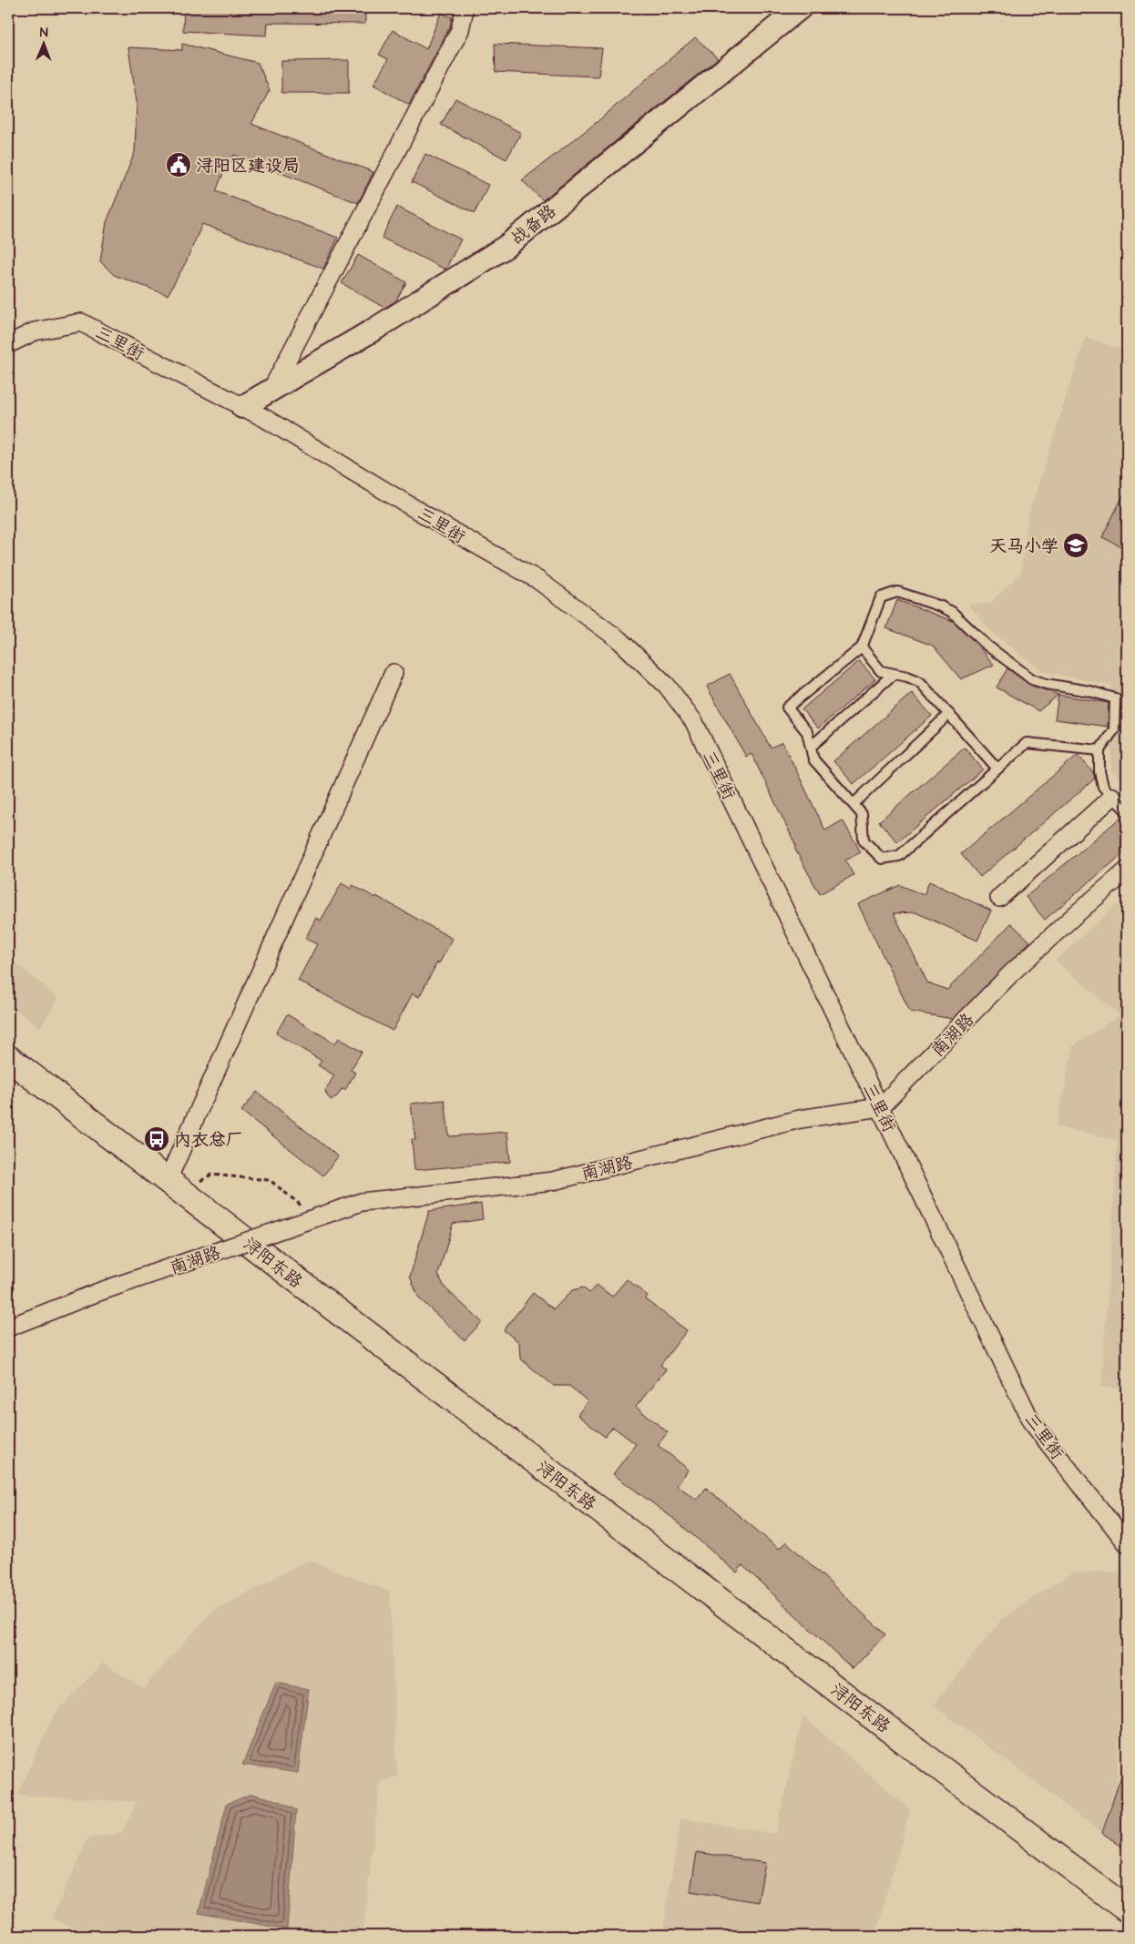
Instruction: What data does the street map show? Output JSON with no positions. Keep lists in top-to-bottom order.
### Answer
{
  "streets": {
    "main road": ["浔阳东路"],
    "street": ["战备路", "三里街", "南湖路"]
  },
  "crossings": [
    ["战备路", "三里街"],
    ["三里街", "南湖路"]
  ],
  "places": {
    "public building": ["浔阳区建设局"],
    "school or university": ["天马小学"],
    "bus stop": ["内衣总厂"]
  },
  "north": "top"
}
